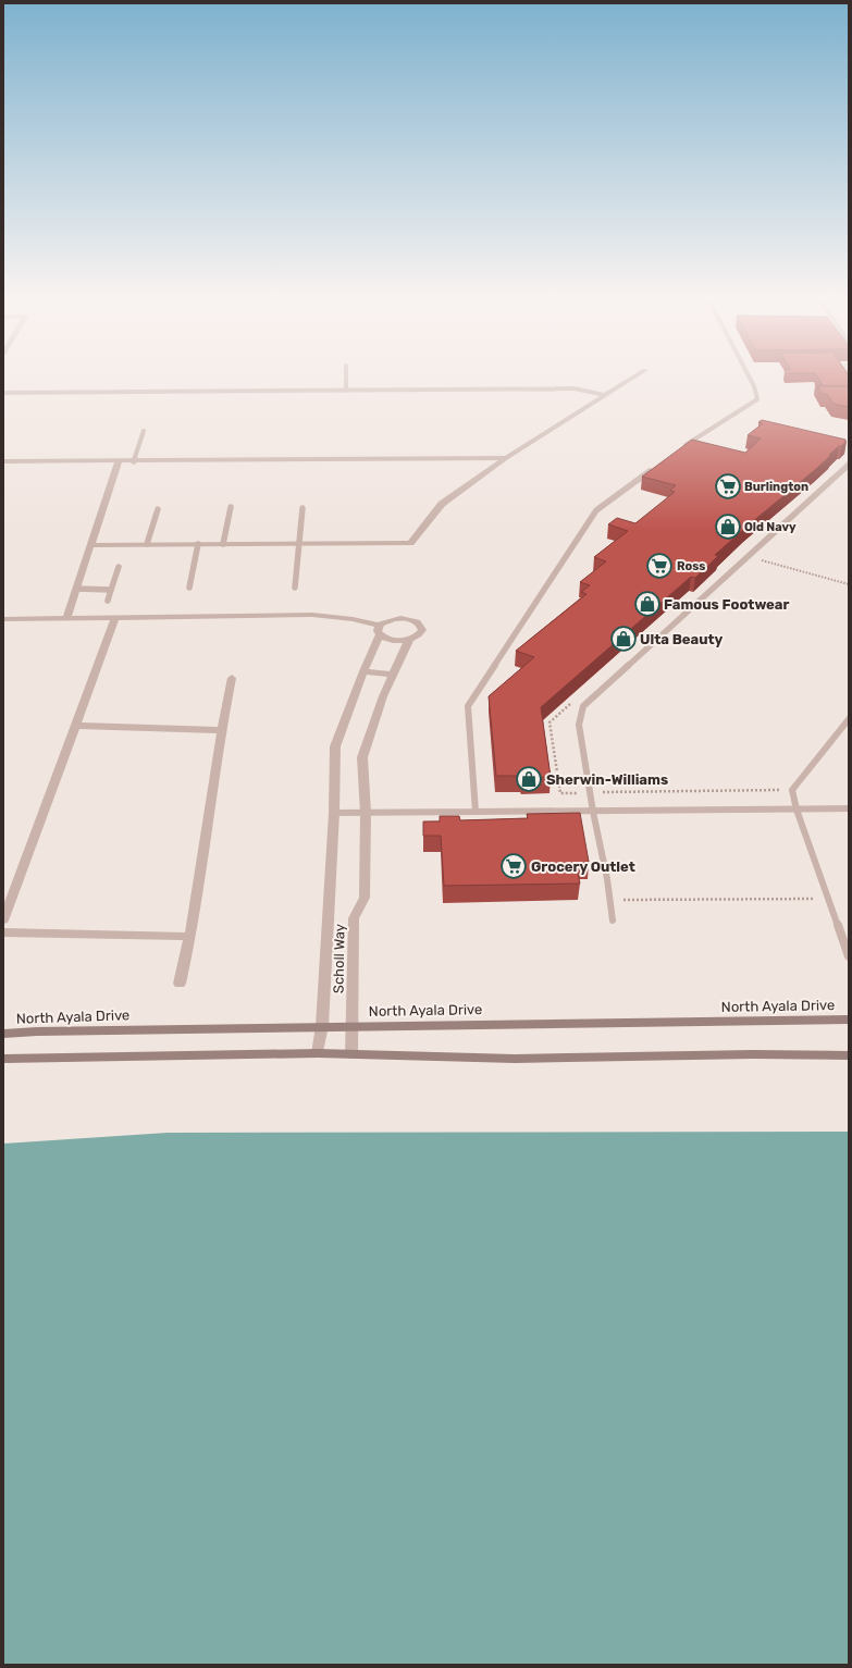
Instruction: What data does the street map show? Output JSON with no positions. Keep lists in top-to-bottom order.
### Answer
{
  "streets": {
    "main road": ["North Ayala Drive"],
    "street": ["Scholl Way"]
  },
  "crossings": [
    ["Scholl Way", "North Ayala Drive"]
  ],
  "places": {
    "supermarket": ["Burlington", "Ross", "Grocery Outlet"],
    "shop": [
      "Old Navy",
      "Famous Footwear",
      "Ulta Beauty",
      "Sherwin-Williams"
    ]
  }
}
